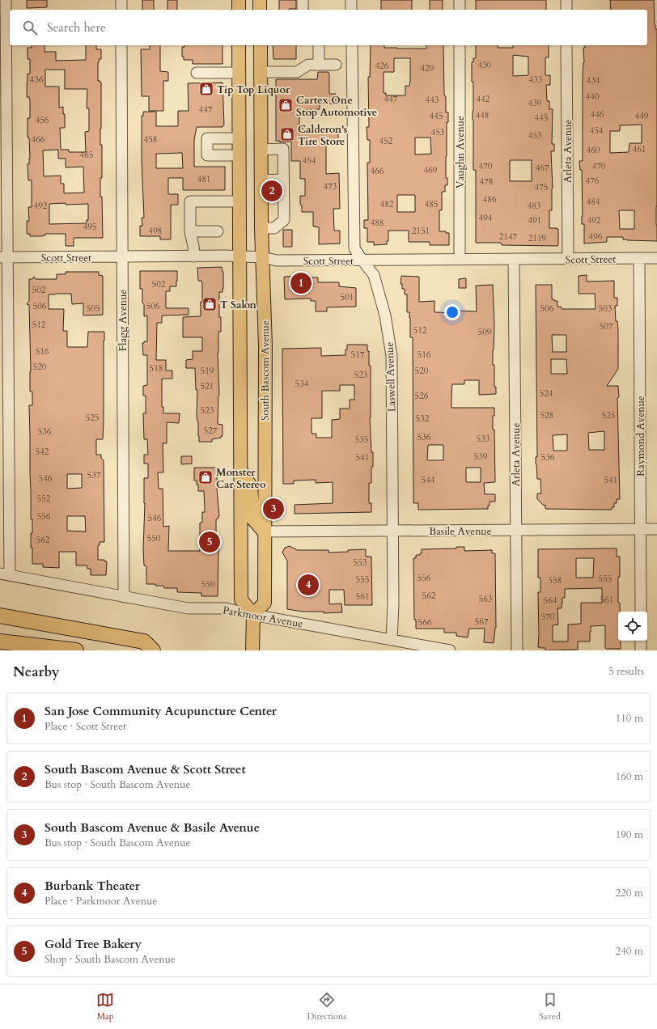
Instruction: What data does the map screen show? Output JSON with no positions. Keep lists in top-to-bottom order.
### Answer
{
  "streets": {
    "main road": ["South Bascom Avenue"],
    "street": [
      "Arleta Avenue",
      "Vaughn Avenue",
      "Scott Street",
      "Flagg Avenue",
      "Laswell Avenue",
      "Raymond Avenue",
      "Basile Avenue",
      "Parkmoor Avenue"
    ]
  },
  "crossings": [
    ["Arleta Avenue", "Scott Street"],
    ["Arleta Avenue", "Basile Avenue"],
    ["Vaughn Avenue", "Scott Street"],
    ["Scott Street", "Flagg Avenue"],
    ["Scott Street", "South Bascom Avenue"],
    ["Scott Street", "Laswell Avenue"],
    ["Scott Street", "Raymond Avenue"],
    ["Flagg Avenue", "Parkmoor Avenue"],
    ["South Bascom Avenue", "Basile Avenue"],
    ["South Bascom Avenue", "Parkmoor Avenue"],
    ["Laswell Avenue", "Basile Avenue"],
    ["Laswell Avenue", "Parkmoor Avenue"],
    ["Raymond Avenue", "Basile Avenue"]
  ],
  "places": {
    "shop": [
      "Tip Top Liquor",
      "Cartex One Stop Automotive",
      "Calderon's Tire Store",
      "T Salon",
      "Monster Car Stereo"
    ]
  },
  "house_numbers": [
    "430",
    "426",
    "429",
    "436",
    "433",
    "434",
    "440",
    "447",
    "442",
    "443",
    "439",
    "447",
    "446",
    "448",
    "445",
    "449",
    "445",
    "456",
    "454",
    "453",
    "453",
    "466",
    "458",
    "452",
    "461",
    "460",
    "465",
    "454",
    "470",
    "470",
    "467",
    "469",
    "466",
    "481",
    "476",
    "478",
    "473",
    "475",
    "486",
    "484",
    "482",
    "485",
    "492",
    "483",
    "494",
    "491",
    "492",
    "488",
    "495",
    "498",
    "2151",
    "2147",
    "496",
    "2119",
    "502",
    "502",
    "501",
    "506",
    "506",
    "505",
    "506",
    "503",
    "512",
    "507",
    "512",
    "509",
    "516",
    "517",
    "516",
    "520",
    "518",
    "519",
    "520",
    "523",
    "534",
    "521",
    "524",
    "526",
    "523",
    "528",
    "525",
    "525",
    "532",
    "527",
    "536",
    "536",
    "533",
    "535",
    "542",
    "539",
    "541",
    "536",
    "537",
    "546",
    "544",
    "541",
    "552",
    "556",
    "546",
    "550",
    "562",
    "553",
    "556",
    "555",
    "555",
    "558",
    "559",
    "562",
    "561",
    "563",
    "561",
    "564",
    "570",
    "567",
    "566"
  ],
  "page": {
    "search": "Search here",
    "pins": [
      "2",
      "1",
      "3",
      "5",
      "4"
    ],
    "heading": ["Nearby", "5 results"],
    "list": [
      {
        "mark": "1",
        "name": "San Jose Community Acupuncture Center",
        "note": "Place · Scott Street",
        "value": "110 m"
      },
      {
        "mark": "2",
        "name": "South Bascom Avenue & Scott Street",
        "note": "Bus stop · South Bascom Avenue",
        "value": "160 m"
      },
      {
        "mark": "3",
        "name": "South Bascom Avenue & Basile Avenue",
        "note": "Bus stop · South Bascom Avenue",
        "value": "190 m"
      },
      {
        "mark": "4",
        "name": "Burbank Theater",
        "note": "Place · Parkmoor Avenue",
        "value": "220 m"
      },
      {
        "mark": "5",
        "name": "Gold Tree Bakery",
        "note": "Shop · South Bascom Avenue",
        "value": "240 m"
      }
    ],
    "nav": ["Map", "Directions", "Saved"]
  }
}
